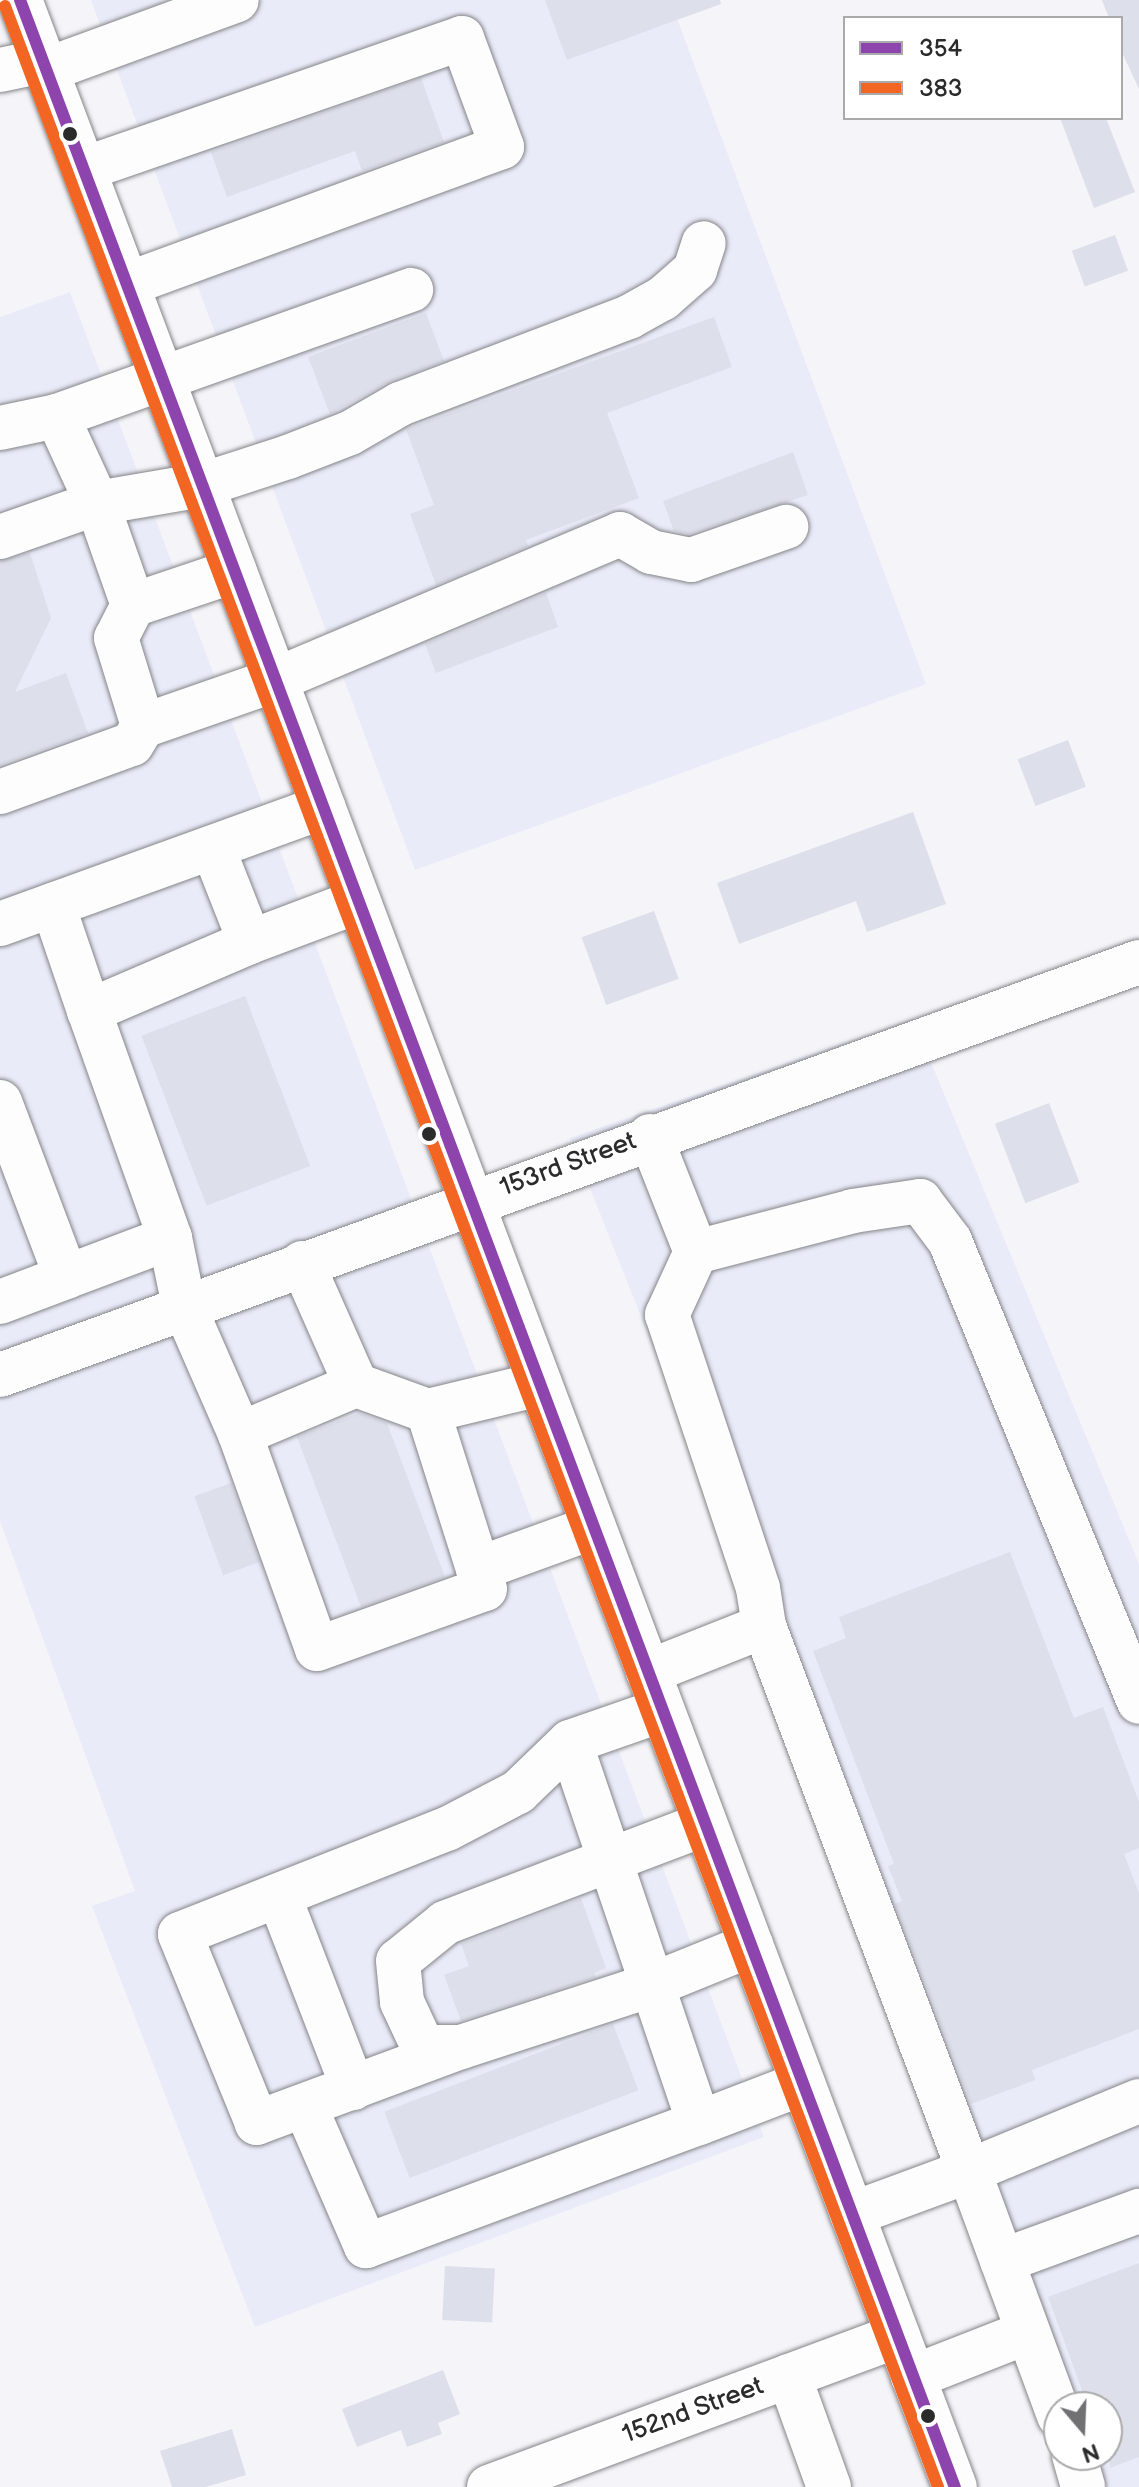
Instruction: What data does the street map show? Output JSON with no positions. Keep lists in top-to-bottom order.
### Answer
{
  "streets": {
    "main road": ["153rd Street", "152nd Street"]
  },
  "lines": ["transit line 354", "transit line 383"],
  "legend": ["354", "383"],
  "north": "bottom"
}
